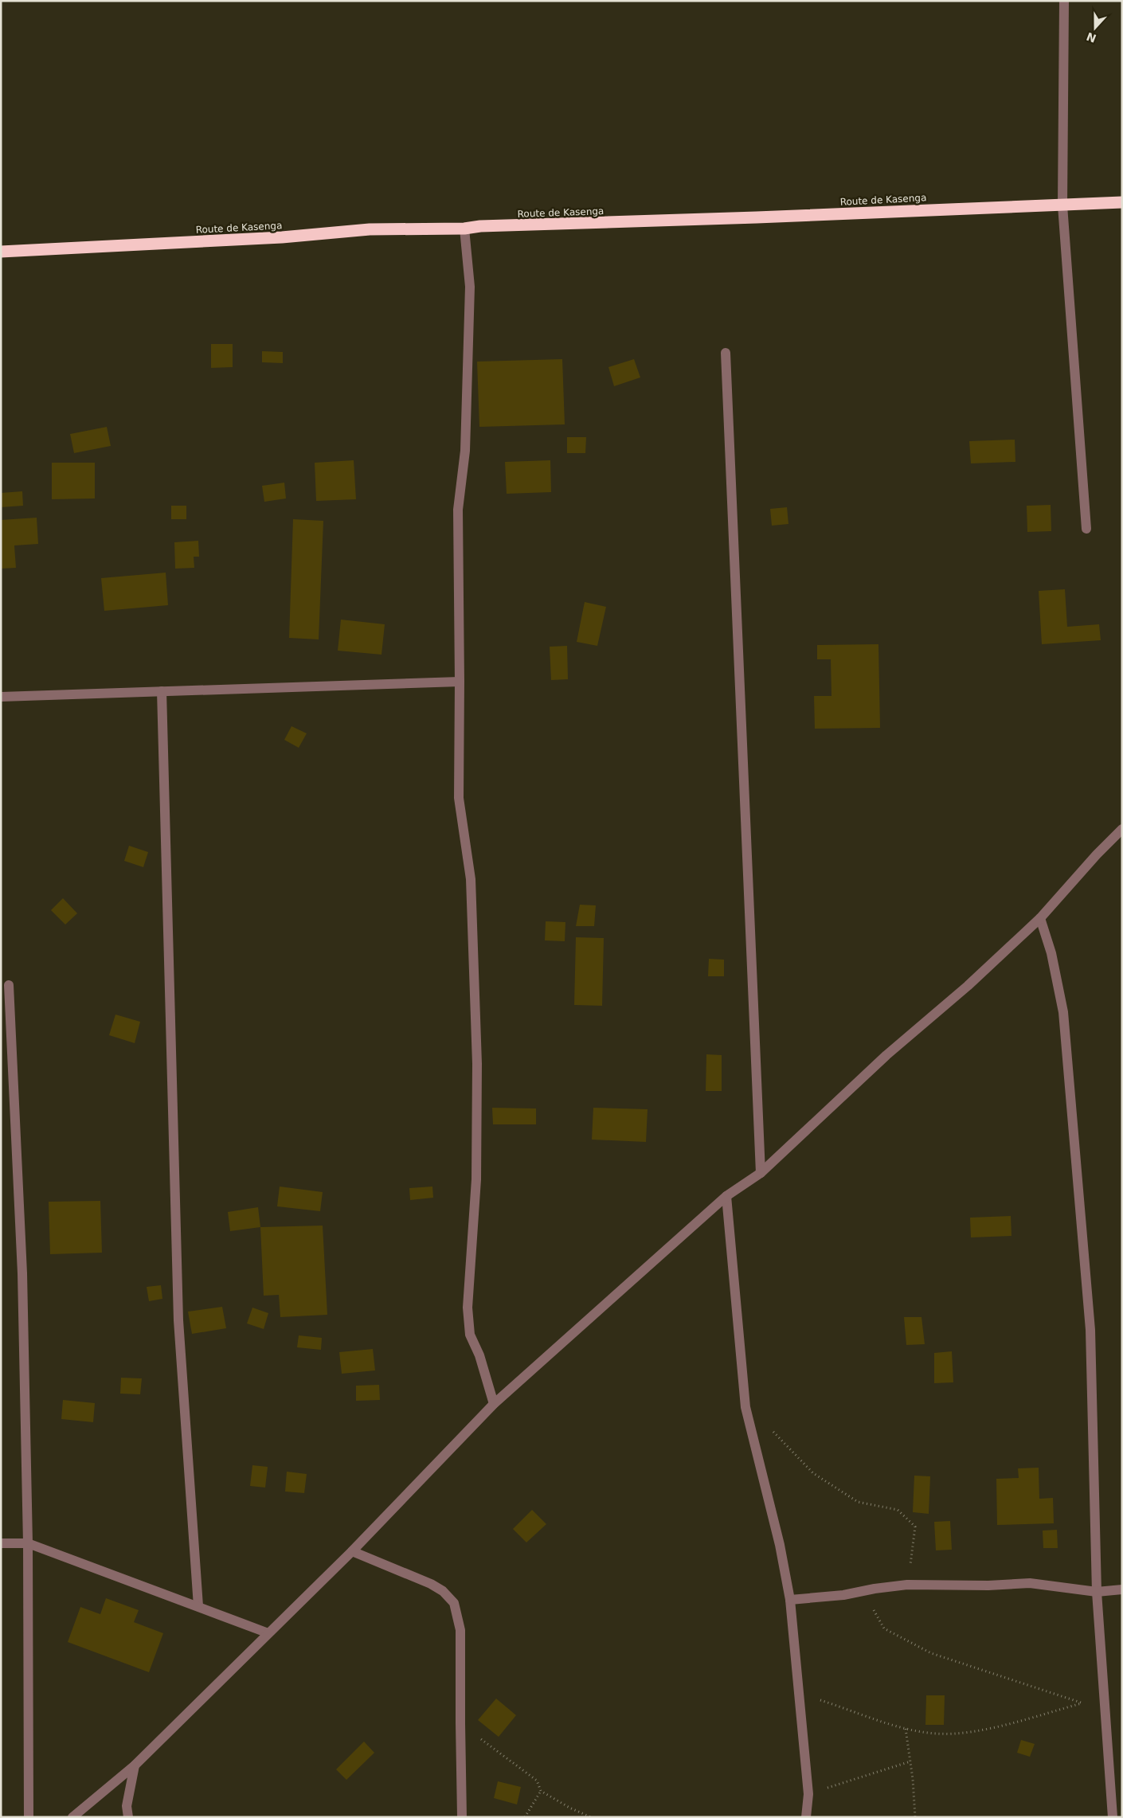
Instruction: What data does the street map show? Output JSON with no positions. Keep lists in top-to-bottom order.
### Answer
{
  "streets": {
    "highway": ["Route de Kasenga"]
  },
  "north": "bottom"
}
